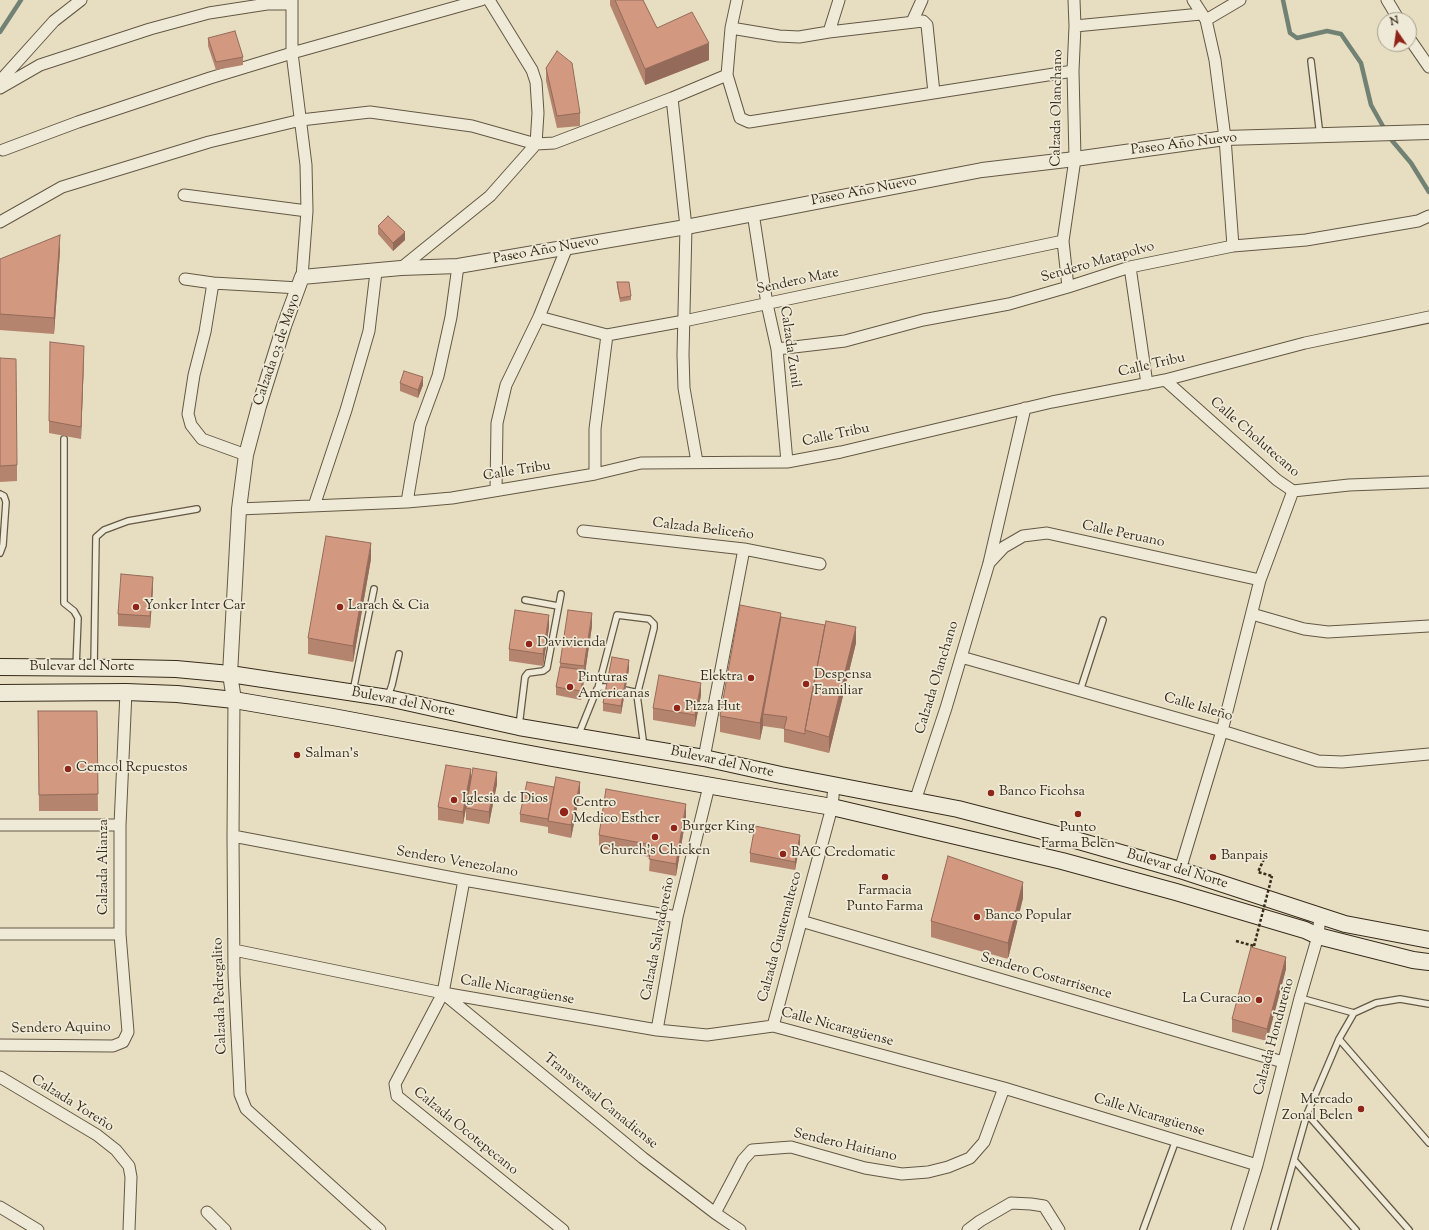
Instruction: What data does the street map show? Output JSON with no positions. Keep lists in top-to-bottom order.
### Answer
{
  "streets": {
    "main road": ["Bulevar del Norte"],
    "street": [
      "Calzada Olanchano",
      "Paseo Año Nuevo",
      "Sendero Matapolvo",
      "Sendero Mate",
      "Calzada Zunil",
      "Calzada 03 de Mayo",
      "Calle Tribu",
      "Calle Cholutecano",
      "Calzada Beliceño",
      "Calle Peruano",
      "Calle Isleño",
      "Sendero Venezolano",
      "Calzada Alianza",
      "Calzada Guatemalteco",
      "Calzada Salvadoreño",
      "Sendero Costarrisence",
      "Calle Nicaragüense",
      "Calzada Pedregalito",
      "Sendero Aquino",
      "Calzada Hondureño",
      "Transversal Canadiense",
      "Calzada Yoreño",
      "Calzada Ocotepecano",
      "Sendero Haitiano"
    ]
  },
  "crossings": [
    ["Calzada Olanchano", "Paseo Año Nuevo"],
    ["Calzada Olanchano", "Sendero Matapolvo"],
    ["Calzada Olanchano", "Sendero Mate"],
    ["Calzada Olanchano", "Calle Tribu"],
    ["Calzada Olanchano", "Calle Peruano"],
    ["Calzada Olanchano", "Bulevar del Norte"],
    ["Calzada Olanchano", "Calle Isleño"],
    ["Paseo Año Nuevo", "Calzada Zunil"],
    ["Paseo Año Nuevo", "Calzada 03 de Mayo"],
    ["Sendero Matapolvo", "Calzada Zunil"],
    ["Sendero Mate", "Calzada Zunil"],
    ["Calzada Zunil", "Calle Tribu"],
    ["Calzada 03 de Mayo", "Calle Tribu"],
    ["Calzada 03 de Mayo", "Bulevar del Norte"],
    ["Calzada 03 de Mayo", "Calzada Pedregalito"],
    ["Calle Tribu", "Calle Cholutecano"],
    ["Bulevar del Norte", "Calzada Alianza"],
    ["Bulevar del Norte", "Calzada Guatemalteco"],
    ["Bulevar del Norte", "Calzada Salvadoreño"],
    ["Bulevar del Norte", "Calzada Pedregalito"],
    ["Bulevar del Norte", "Calzada Hondureño"],
    ["Sendero Venezolano", "Calzada Salvadoreño"],
    ["Sendero Venezolano", "Calzada Pedregalito"],
    ["Sendero Venezolano", "Calzada Ocotepecano"],
    ["Calzada Alianza", "Sendero Aquino"],
    ["Calzada Guatemalteco", "Sendero Costarrisence"],
    ["Calzada Guatemalteco", "Calle Nicaragüense"],
    ["Calzada Salvadoreño", "Calle Nicaragüense"],
    ["Sendero Costarrisence", "Calzada Hondureño"],
    ["Calle Nicaragüense", "Calzada Pedregalito"],
    ["Calle Nicaragüense", "Calzada Hondureño"],
    ["Calle Nicaragüense", "Transversal Canadiense"],
    ["Calle Nicaragüense", "Calzada Ocotepecano"],
    ["Calle Nicaragüense", "Sendero Haitiano"],
    ["Transversal Canadiense", "Calzada Ocotepecano"],
    ["Transversal Canadiense", "Sendero Haitiano"]
  ],
  "places": [
    "Yonker Inter Car",
    "Larach & Cia",
    "Davivienda",
    "Elektra",
    "Despensa Familiar",
    "Pinturas Americanas",
    "Pizza Hut",
    "Salman's",
    "Cemcol Repuestos",
    "Banco Ficohsa",
    "Iglesia de Dios",
    "Centro Medico Esther",
    "Punto Farma Belen",
    "Burger King",
    "Church's Chicken",
    "BAC Credomatic",
    "Banpais",
    "Farmacia Punto Farma",
    "Banco Popular",
    "La Curacao",
    "Mercado Zonal Belen"
  ],
  "north": "top"
}
